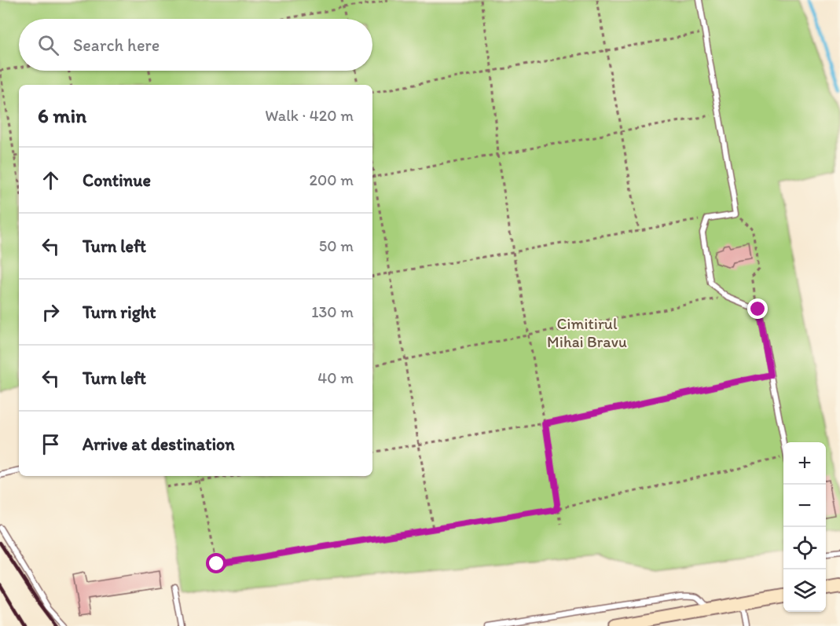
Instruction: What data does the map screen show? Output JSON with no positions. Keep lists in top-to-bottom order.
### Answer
{
  "parks": ["Cimitirul Mihai Bravu"],
  "page": {
    "search": "Search here",
    "heading": ["6 min", "Walk · 420 m"],
    "list": [
      ["Continue", "200 m"],
      ["Turn left", "50 m"],
      ["Turn right", "130 m"],
      ["Turn left", "40 m"],
      "Arrive at destination"
    ],
    "map_buttons": ["+", "−"]
  }
}
